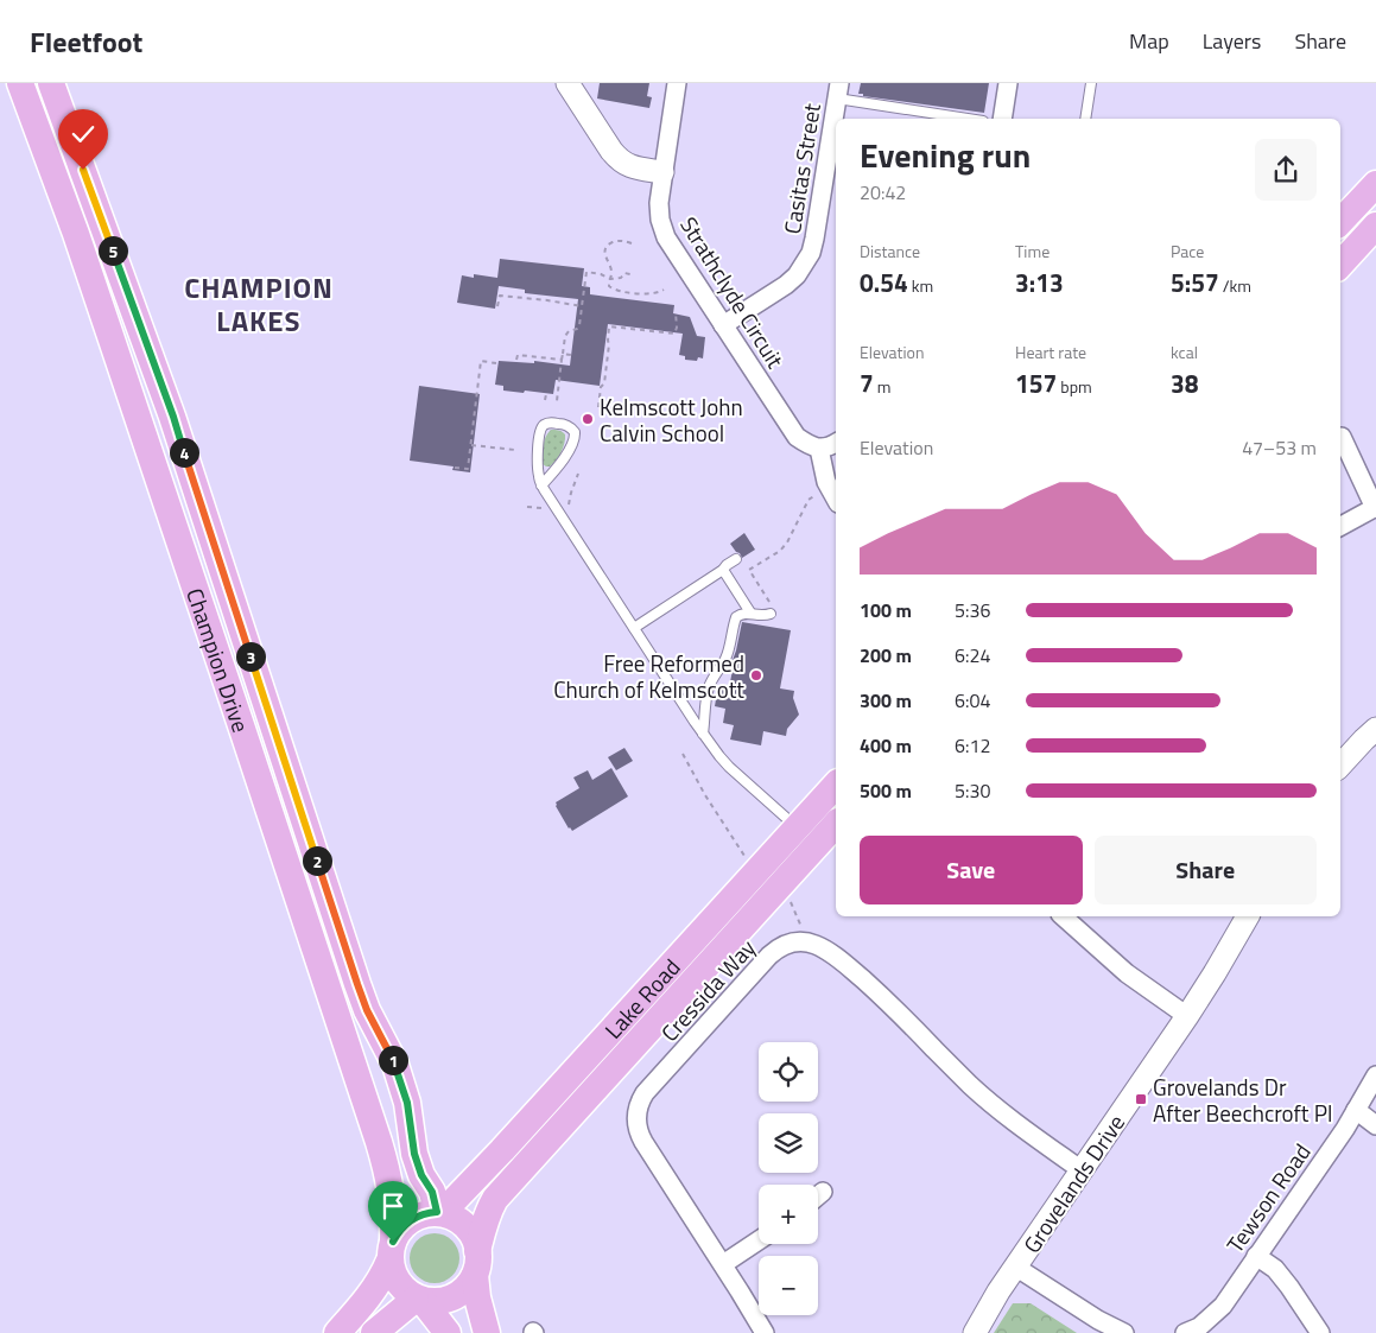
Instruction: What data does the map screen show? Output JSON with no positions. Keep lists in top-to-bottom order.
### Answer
{
  "streets": {
    "main road": ["Champion Drive", "Lake Road"],
    "street": [
      "Casitas Street",
      "Strathclyde Circuit",
      "Cressida Way",
      "Grovelands Drive",
      "Tewson Road"
    ]
  },
  "crossings": [
    ["Casitas Street", "Strathclyde Circuit"],
    ["Champion Drive", "Lake Road"],
    ["Cressida Way", "Grovelands Drive"]
  ],
  "districts": ["CHAMPION LAKES"],
  "places": {
    "other": ["Kelmscott John Calvin School", "Free Reformed Church of Kelmscott"],
    "transit": ["Grovelands Dr After Beechcroft Pl"]
  },
  "page": {
    "header": "Fleetfoot",
    "nav": ["Map", "Layers", "Share"],
    "heading": ["Evening run", "20:42"],
    "stats": [
      ["Distance", "0.54 km"],
      ["Time", "3:13"],
      ["Pace", "5:57 /km"],
      ["Elevation", "7 m"],
      ["Heart rate", "157 bpm"],
      ["kcal", "38"]
    ],
    "pins": [
      "5",
      "4",
      "3",
      "2",
      "1"
    ],
    "chart": ["Elevation", "47–53 m"],
    "list": [
      {
        "name": "100 m",
        "note": "5:36"
      },
      {
        "name": "200 m",
        "note": "6:24"
      },
      {
        "name": "300 m",
        "note": "6:04"
      },
      {
        "name": "400 m",
        "note": "6:12"
      },
      {
        "name": "500 m",
        "note": "5:30"
      }
    ],
    "buttons": ["Save", "Share"],
    "map_buttons": ["+", "−"]
  }
}
